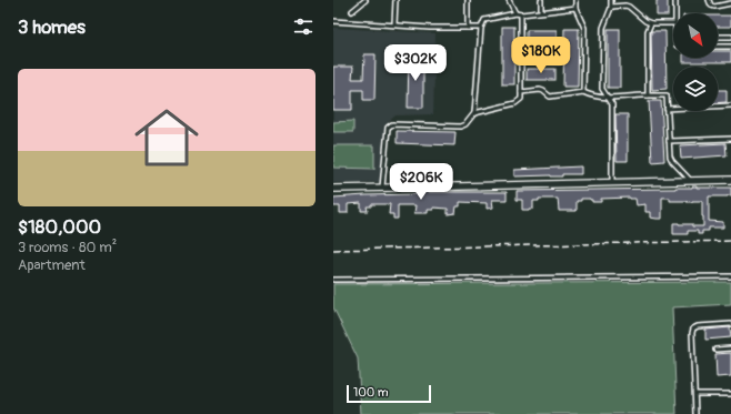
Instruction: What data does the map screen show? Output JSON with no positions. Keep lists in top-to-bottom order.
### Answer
{
  "scale_bar": "100 m",
  "north": "bottom right",
  "page": {
    "heading": "3 homes",
    "price": ["$180K", "$302K", "$206K"],
    "list": [
      {
        "name": "$180,000",
        "note": "3 rooms · 80 m² · Apartment"
      }
    ],
    "scale": "100 m"
  }
}
